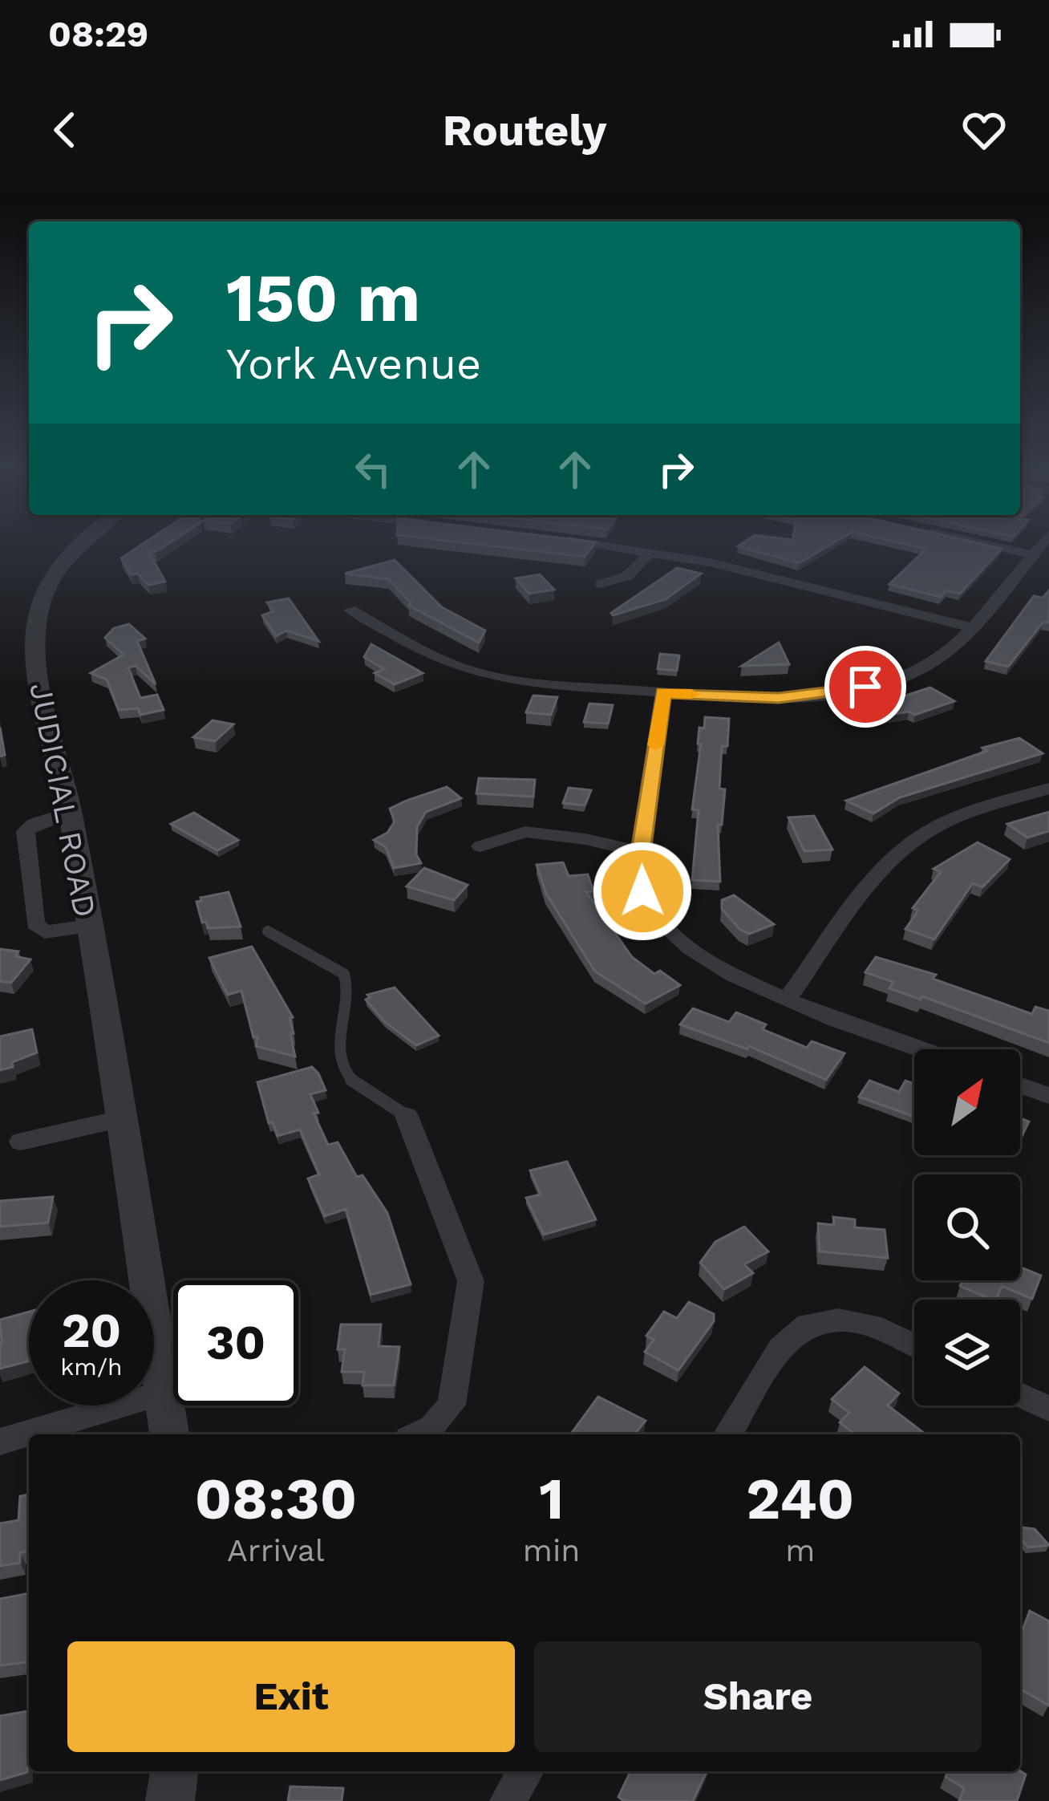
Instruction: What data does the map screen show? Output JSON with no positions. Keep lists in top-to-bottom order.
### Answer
{
  "streets": {
    "street": ["JUDICIAL ROAD"]
  },
  "north": "top right",
  "page": {
    "status": "08:29",
    "header": "Routely",
    "turn": ["150 m", "York Avenue"],
    "speed": "20 km/h",
    "limit": "30",
    "eta": [
      "08:30",
      "Arrival",
      "1",
      "min",
      "240",
      "m"
    ],
    "buttons": ["Exit", "Share"]
  }
}
